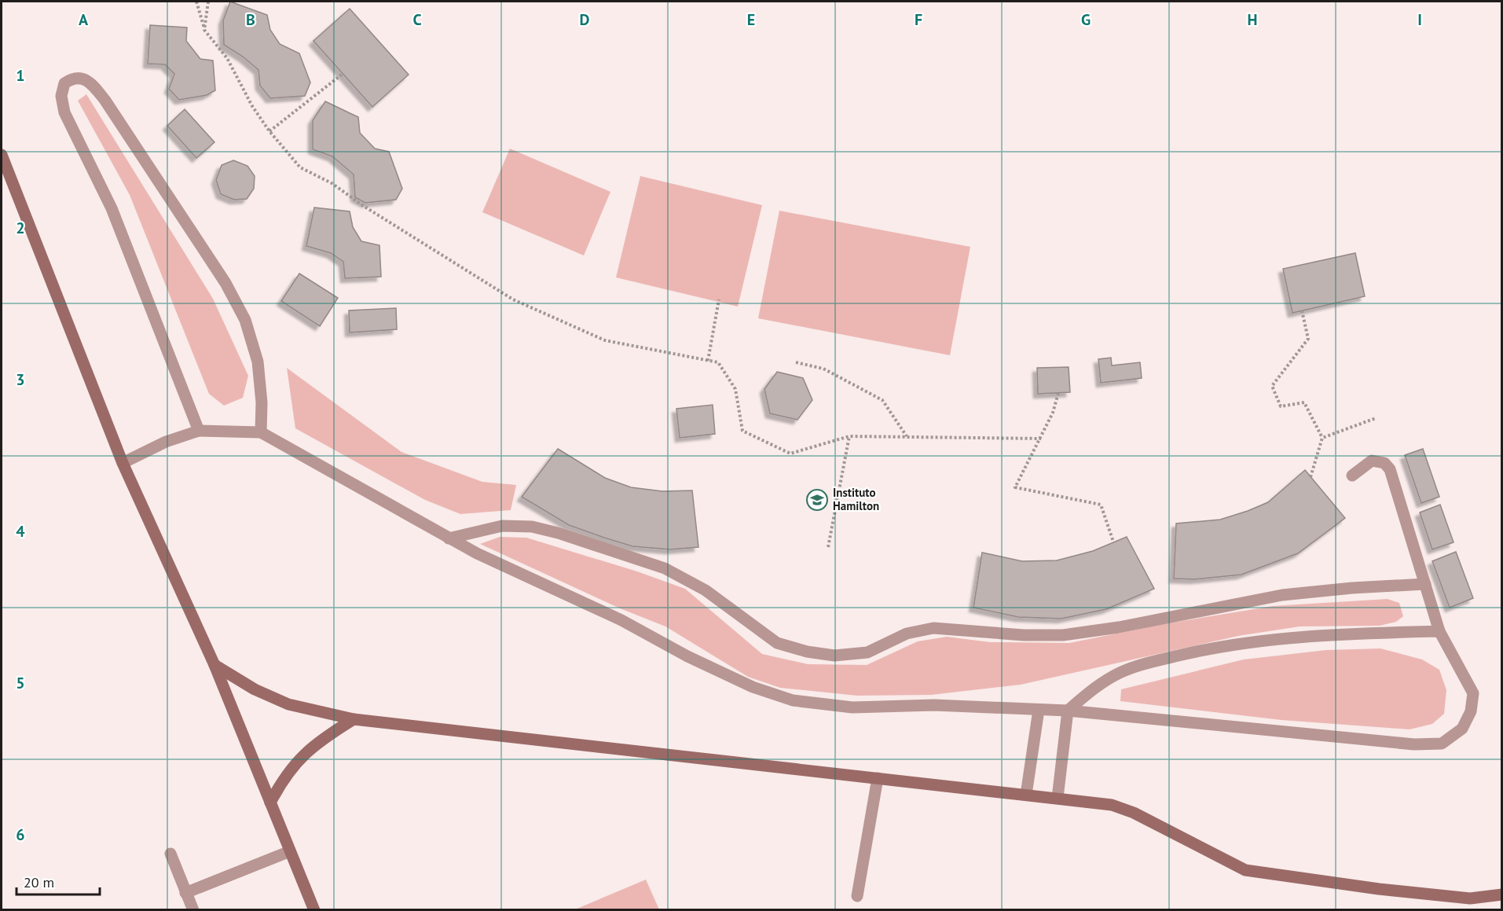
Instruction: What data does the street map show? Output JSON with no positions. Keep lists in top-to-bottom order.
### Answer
{
  "places": {
    "school or university": ["Instituto Hamilton"]
  },
  "scale_bar": "20 m",
  "grid": {
    "columns": [
      "A",
      "B",
      "C",
      "D",
      "E",
      "F",
      "G",
      "H",
      "I"
    ],
    "rows": [
      "1",
      "2",
      "3",
      "4",
      "5",
      "6"
    ]
  }
}
